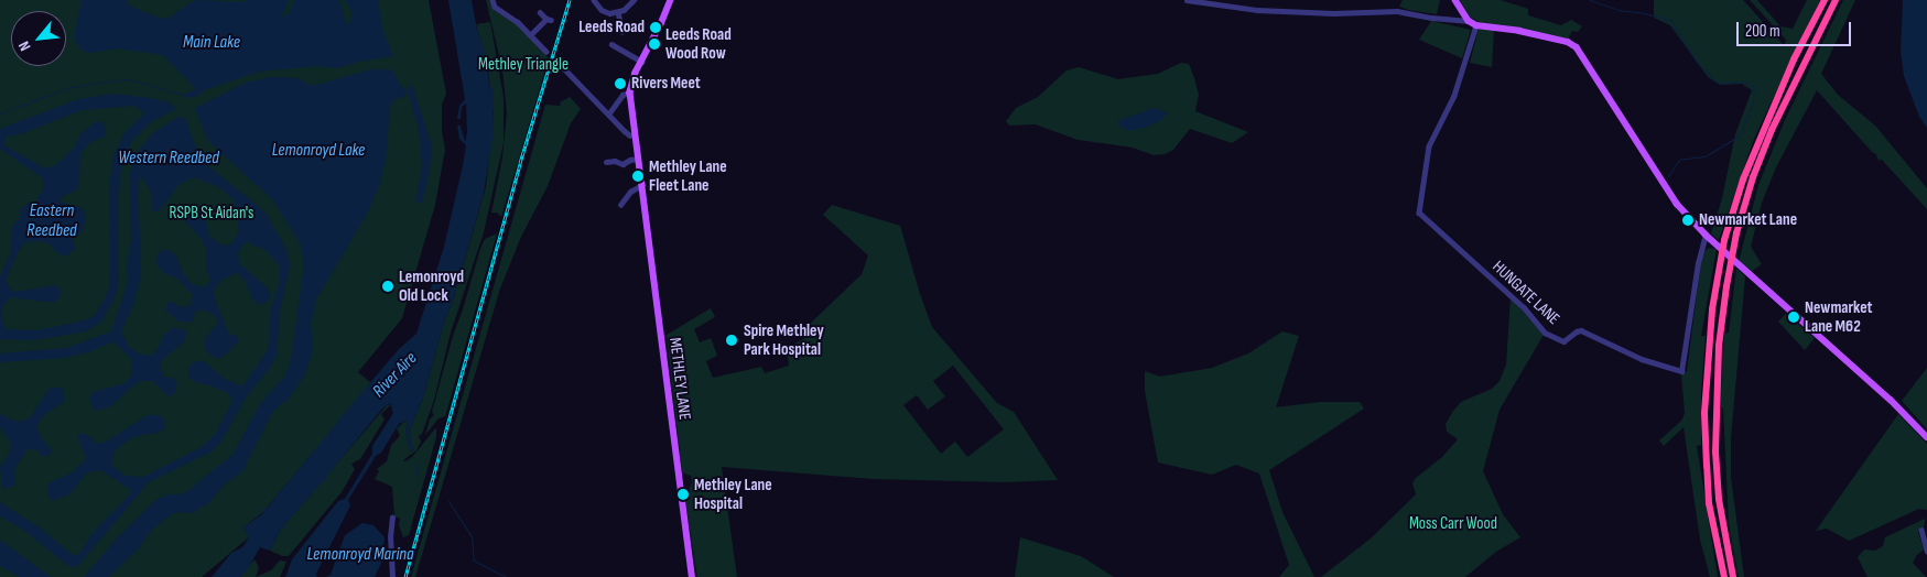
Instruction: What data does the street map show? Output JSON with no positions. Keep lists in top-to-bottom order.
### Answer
{
  "streets": {
    "main road": ["METHLEY LANE"],
    "street": ["HUNGATE LANE"]
  },
  "water": [
    "Main Lake",
    "Lemonroyd Lake",
    "Western Reedbed",
    "Eastern Reedbed",
    "River Aire",
    "Lemonroyd Marina"
  ],
  "parks": ["Methley Triangle", "RSPB St Aidan's", "Moss Carr Wood"],
  "places": [
    "Leeds Road",
    "Leeds Road Wood Row",
    "Rivers Meet",
    "Methley Lane Fleet Lane",
    "Newmarket Lane",
    "Lemonroyd Old Lock",
    "Newmarket Lane M62",
    "Spire Methley Park Hospital",
    "Methley Lane Hospital"
  ],
  "scale_bar": "200 m",
  "north": "bottom left"
}
